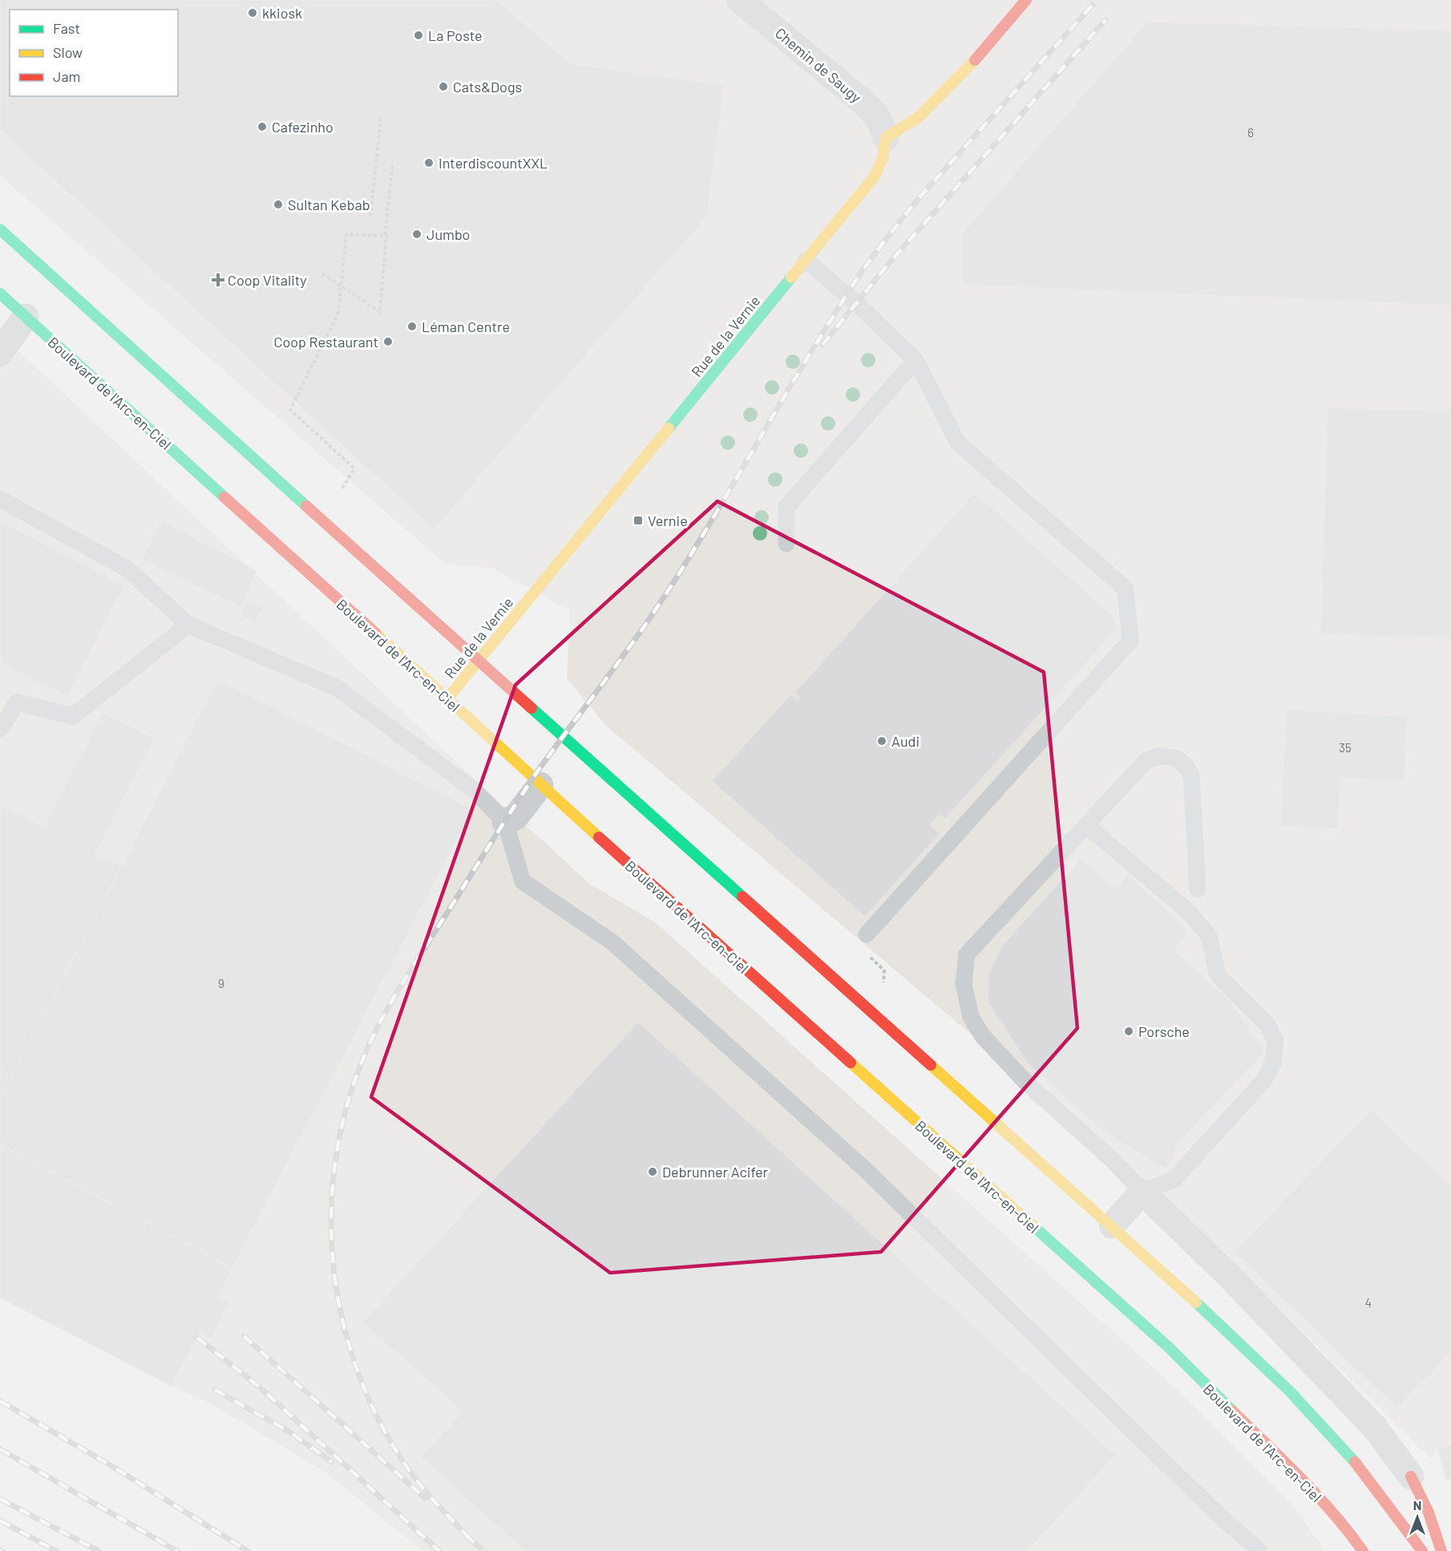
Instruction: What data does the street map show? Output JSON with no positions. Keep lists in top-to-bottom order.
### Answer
{
  "streets": {
    "main road": ["Rue de la Vernie", "Boulevard de l'Arc-en-Ciel"],
    "street": ["Chemin de Saugy"]
  },
  "crossings": [
    ["Chemin de Saugy", "Rue de la Vernie"],
    ["Rue de la Vernie", "Boulevard de l'Arc-en-Ciel"]
  ],
  "places": {
    "other": [
      "kkiosk",
      "La Poste",
      "Cats&Dogs",
      "Cafezinho",
      "InterdiscountXXL",
      "Sultan Kebab",
      "Jumbo",
      "Léman Centre",
      "Coop Restaurant",
      "Audi",
      "Porsche",
      "Debrunner Acifer"
    ],
    "health": ["Coop Vitality"],
    "transit": ["Vernie"]
  },
  "house_numbers": [
    "6",
    "35",
    "9",
    "4"
  ],
  "legend": ["Fast", "Slow", "Jam"],
  "north": "top"
}
